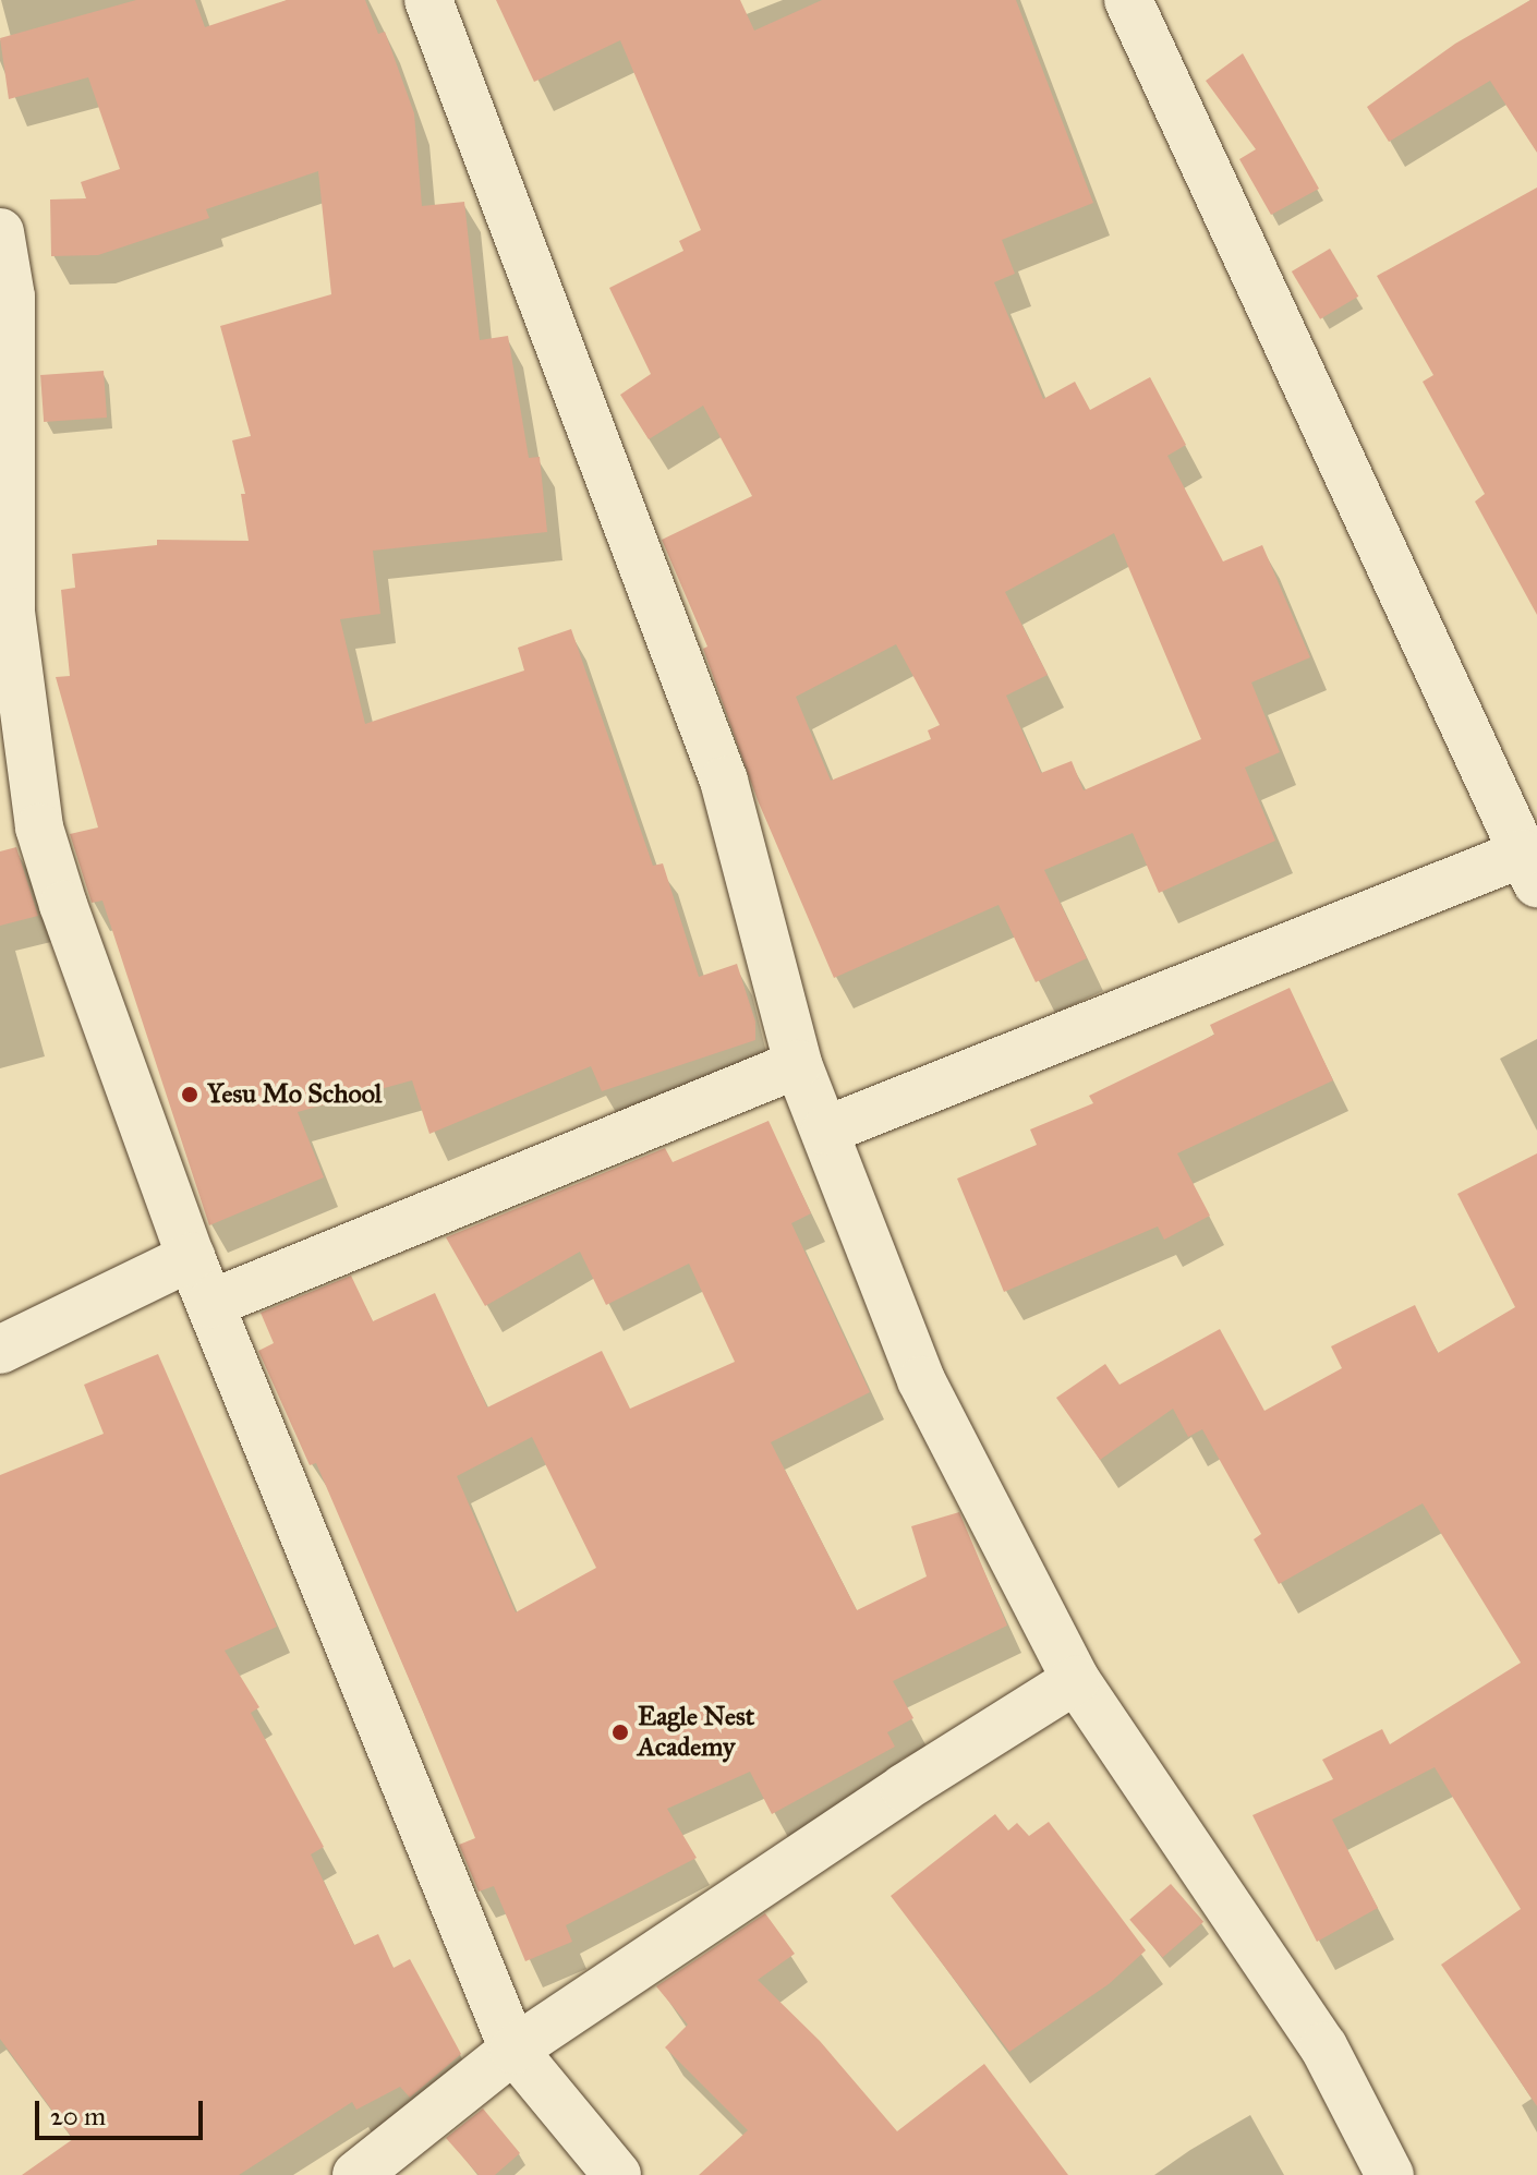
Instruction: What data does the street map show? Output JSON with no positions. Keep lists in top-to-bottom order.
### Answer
{
  "places": ["Yesu Mo School", "Eagle Nest Academy"],
  "scale_bar": "20 m"
}
